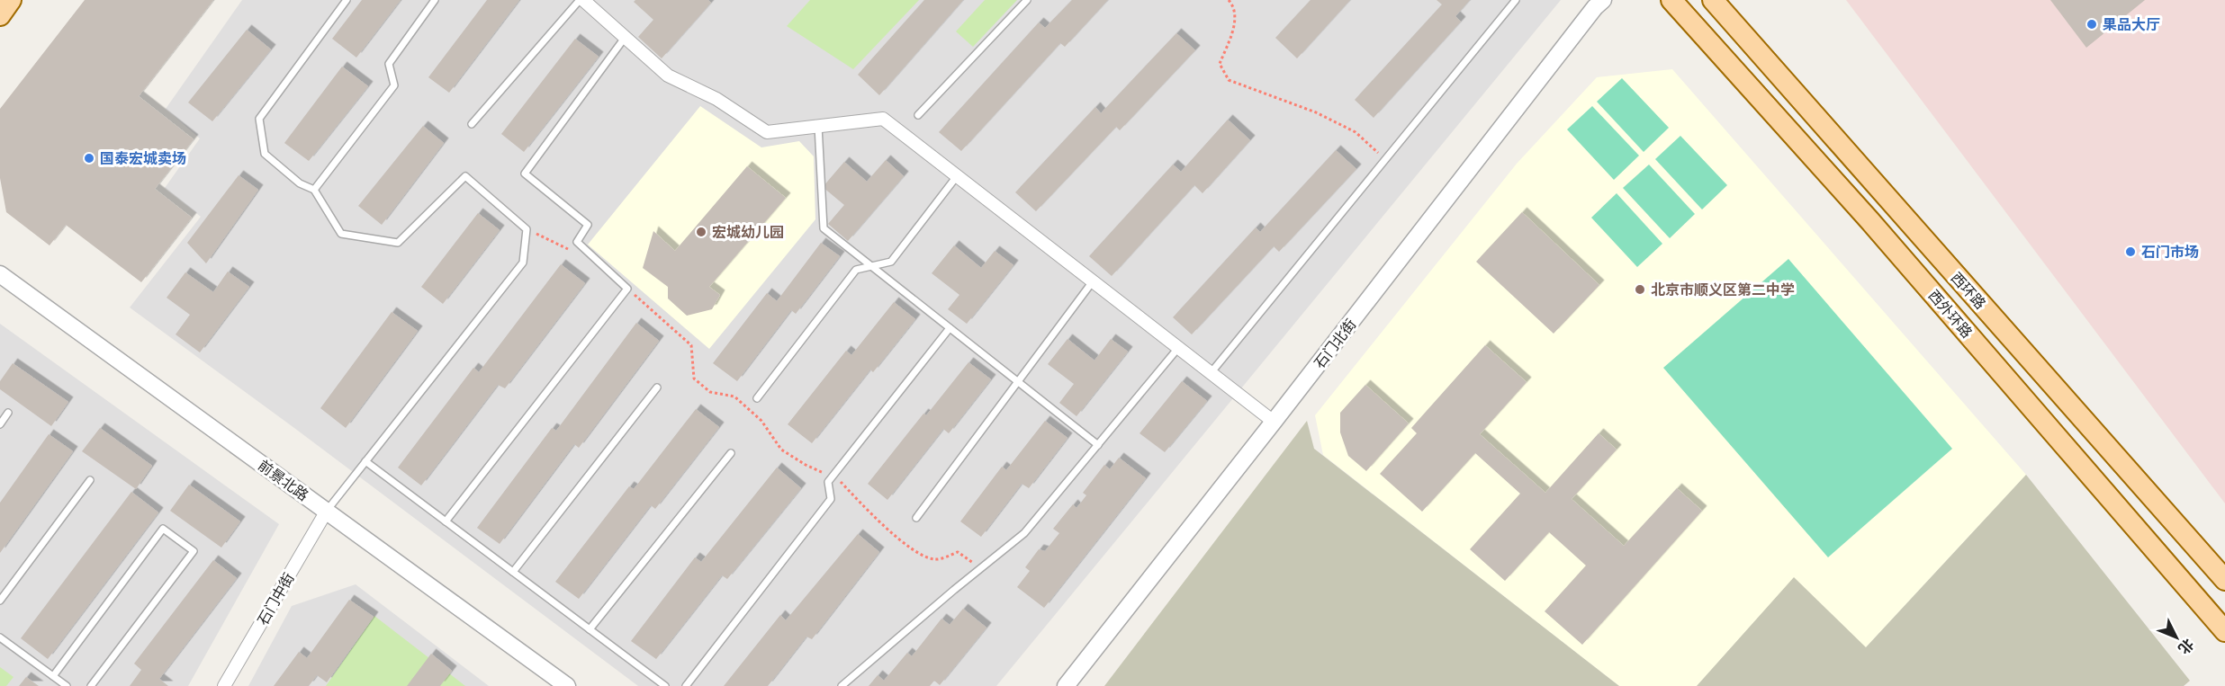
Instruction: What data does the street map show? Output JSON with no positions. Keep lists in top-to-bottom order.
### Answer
{
  "streets": {
    "main road": ["西环路", "西外环路"],
    "street": ["石门北街", "前景北路", "石门中街"]
  },
  "crossings": [
    ["前景北路", "石门中街"]
  ],
  "places": [
    "果品大厅",
    "国泰宏城卖场",
    "宏城幼儿园",
    "石门市场",
    "北京市顺义区第二中学"
  ],
  "north": "bottom right"
}
